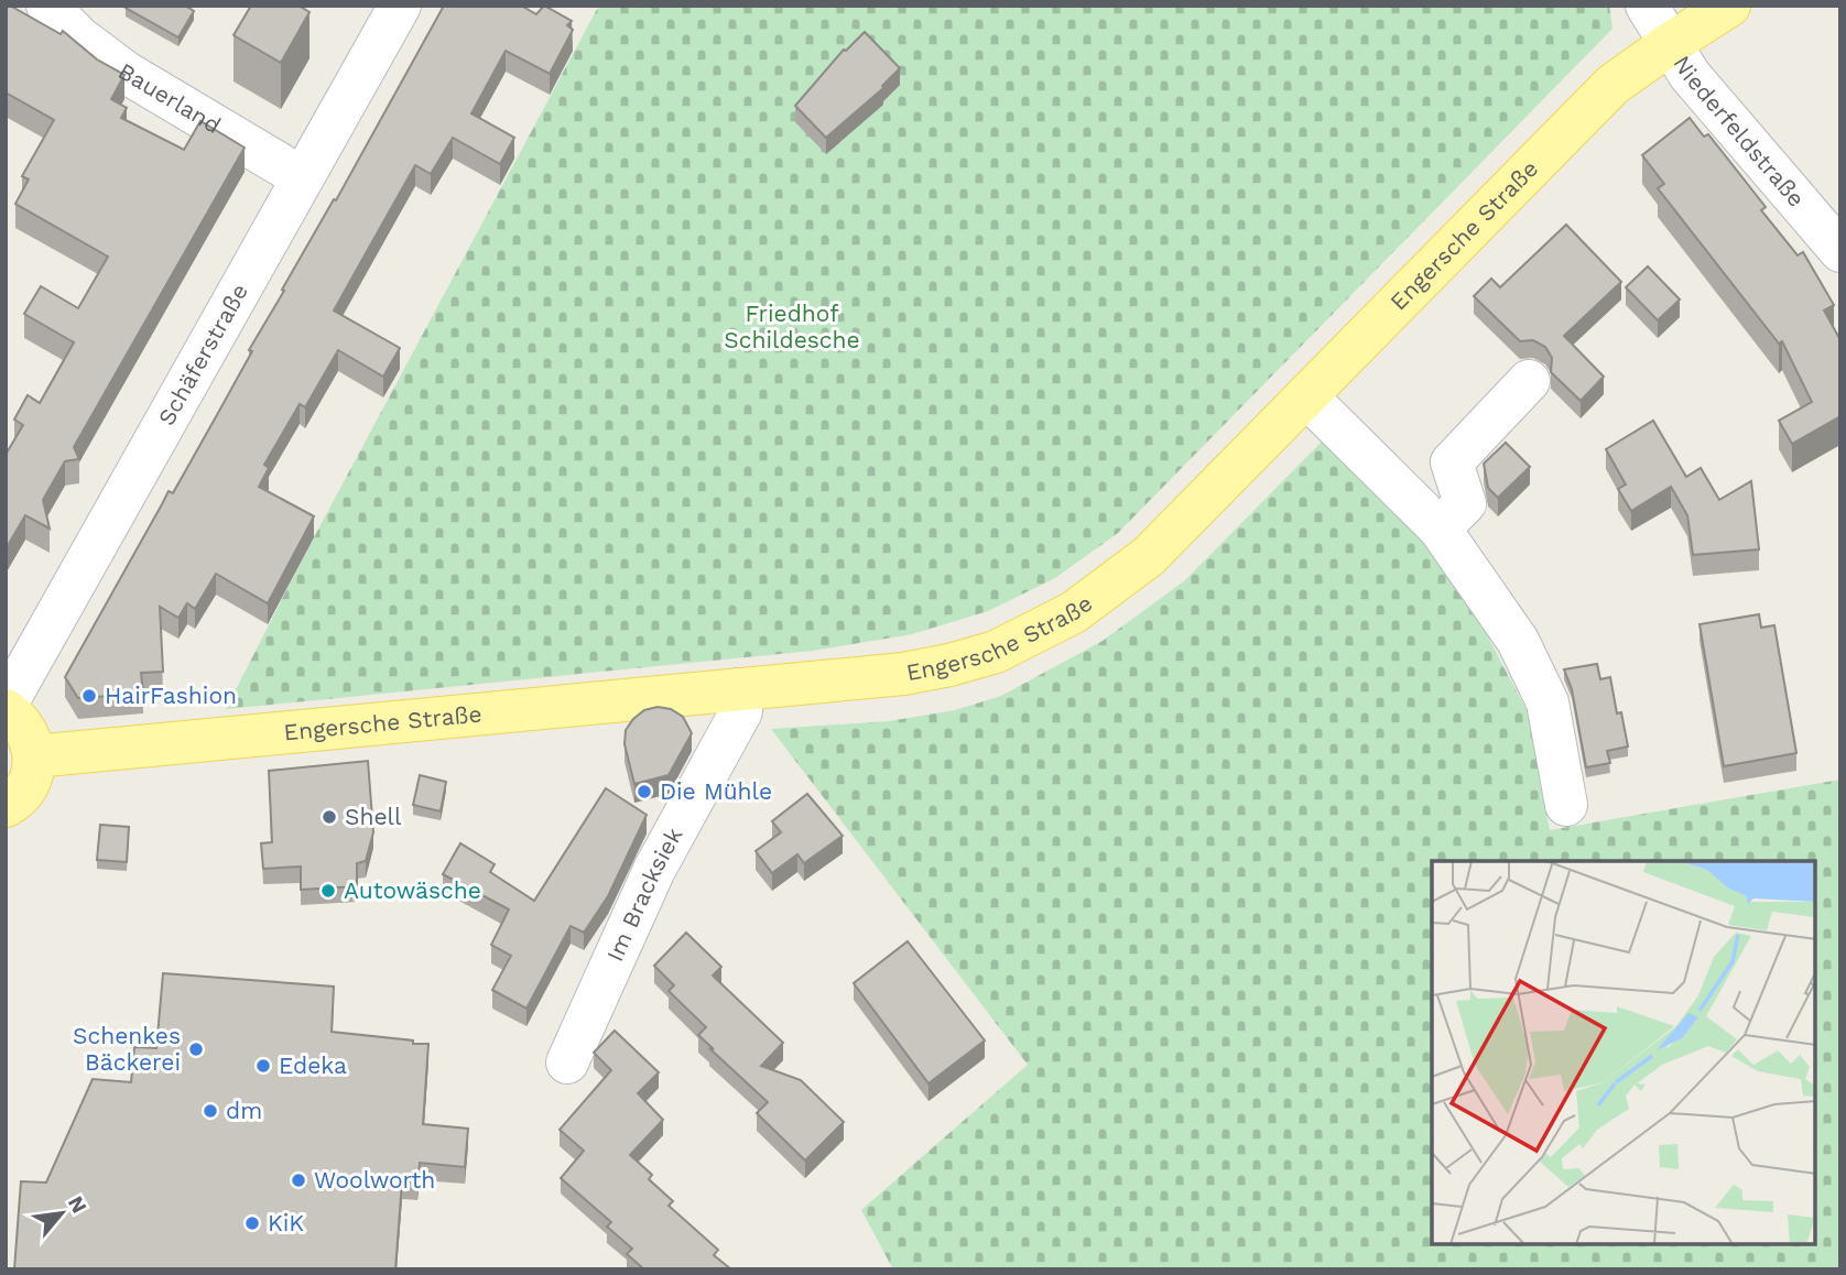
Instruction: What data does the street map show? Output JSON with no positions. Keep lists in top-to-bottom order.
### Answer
{
  "streets": {
    "main road": ["Engersche Straße"],
    "street": [
      "Bauerland",
      "Niederfeldstraße",
      "Schäferstraße",
      "Im Bracksiek"
    ]
  },
  "crossings": [
    ["Bauerland", "Schäferstraße"],
    ["Niederfeldstraße", "Engersche Straße"],
    ["Engersche Straße", "Im Bracksiek"]
  ],
  "parks": ["Friedhof Schildesche"],
  "places": [
    "HairFashion",
    "Die Mühle",
    "Shell",
    "Autowäsche",
    "Schenkes Bäckerei",
    "Edeka",
    "dm",
    "Woolworth",
    "KiK"
  ],
  "north": "top right"
}
